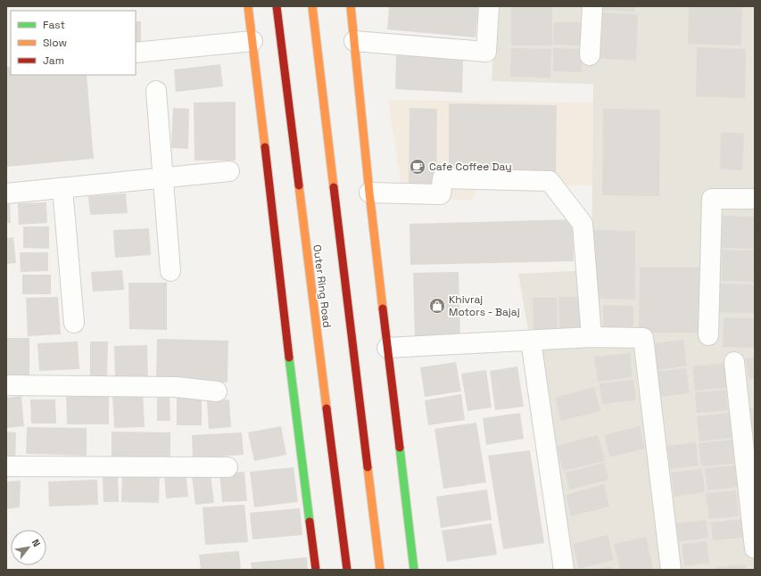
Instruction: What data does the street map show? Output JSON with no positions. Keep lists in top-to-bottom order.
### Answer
{
  "streets": {
    "main road": ["Outer Ring Road"]
  },
  "places": {
    "cafe": ["Cafe Coffee Day"],
    "shop": ["Khivraj Motors - Bajaj"]
  },
  "legend": ["Fast", "Slow", "Jam"],
  "north": "top right"
}
